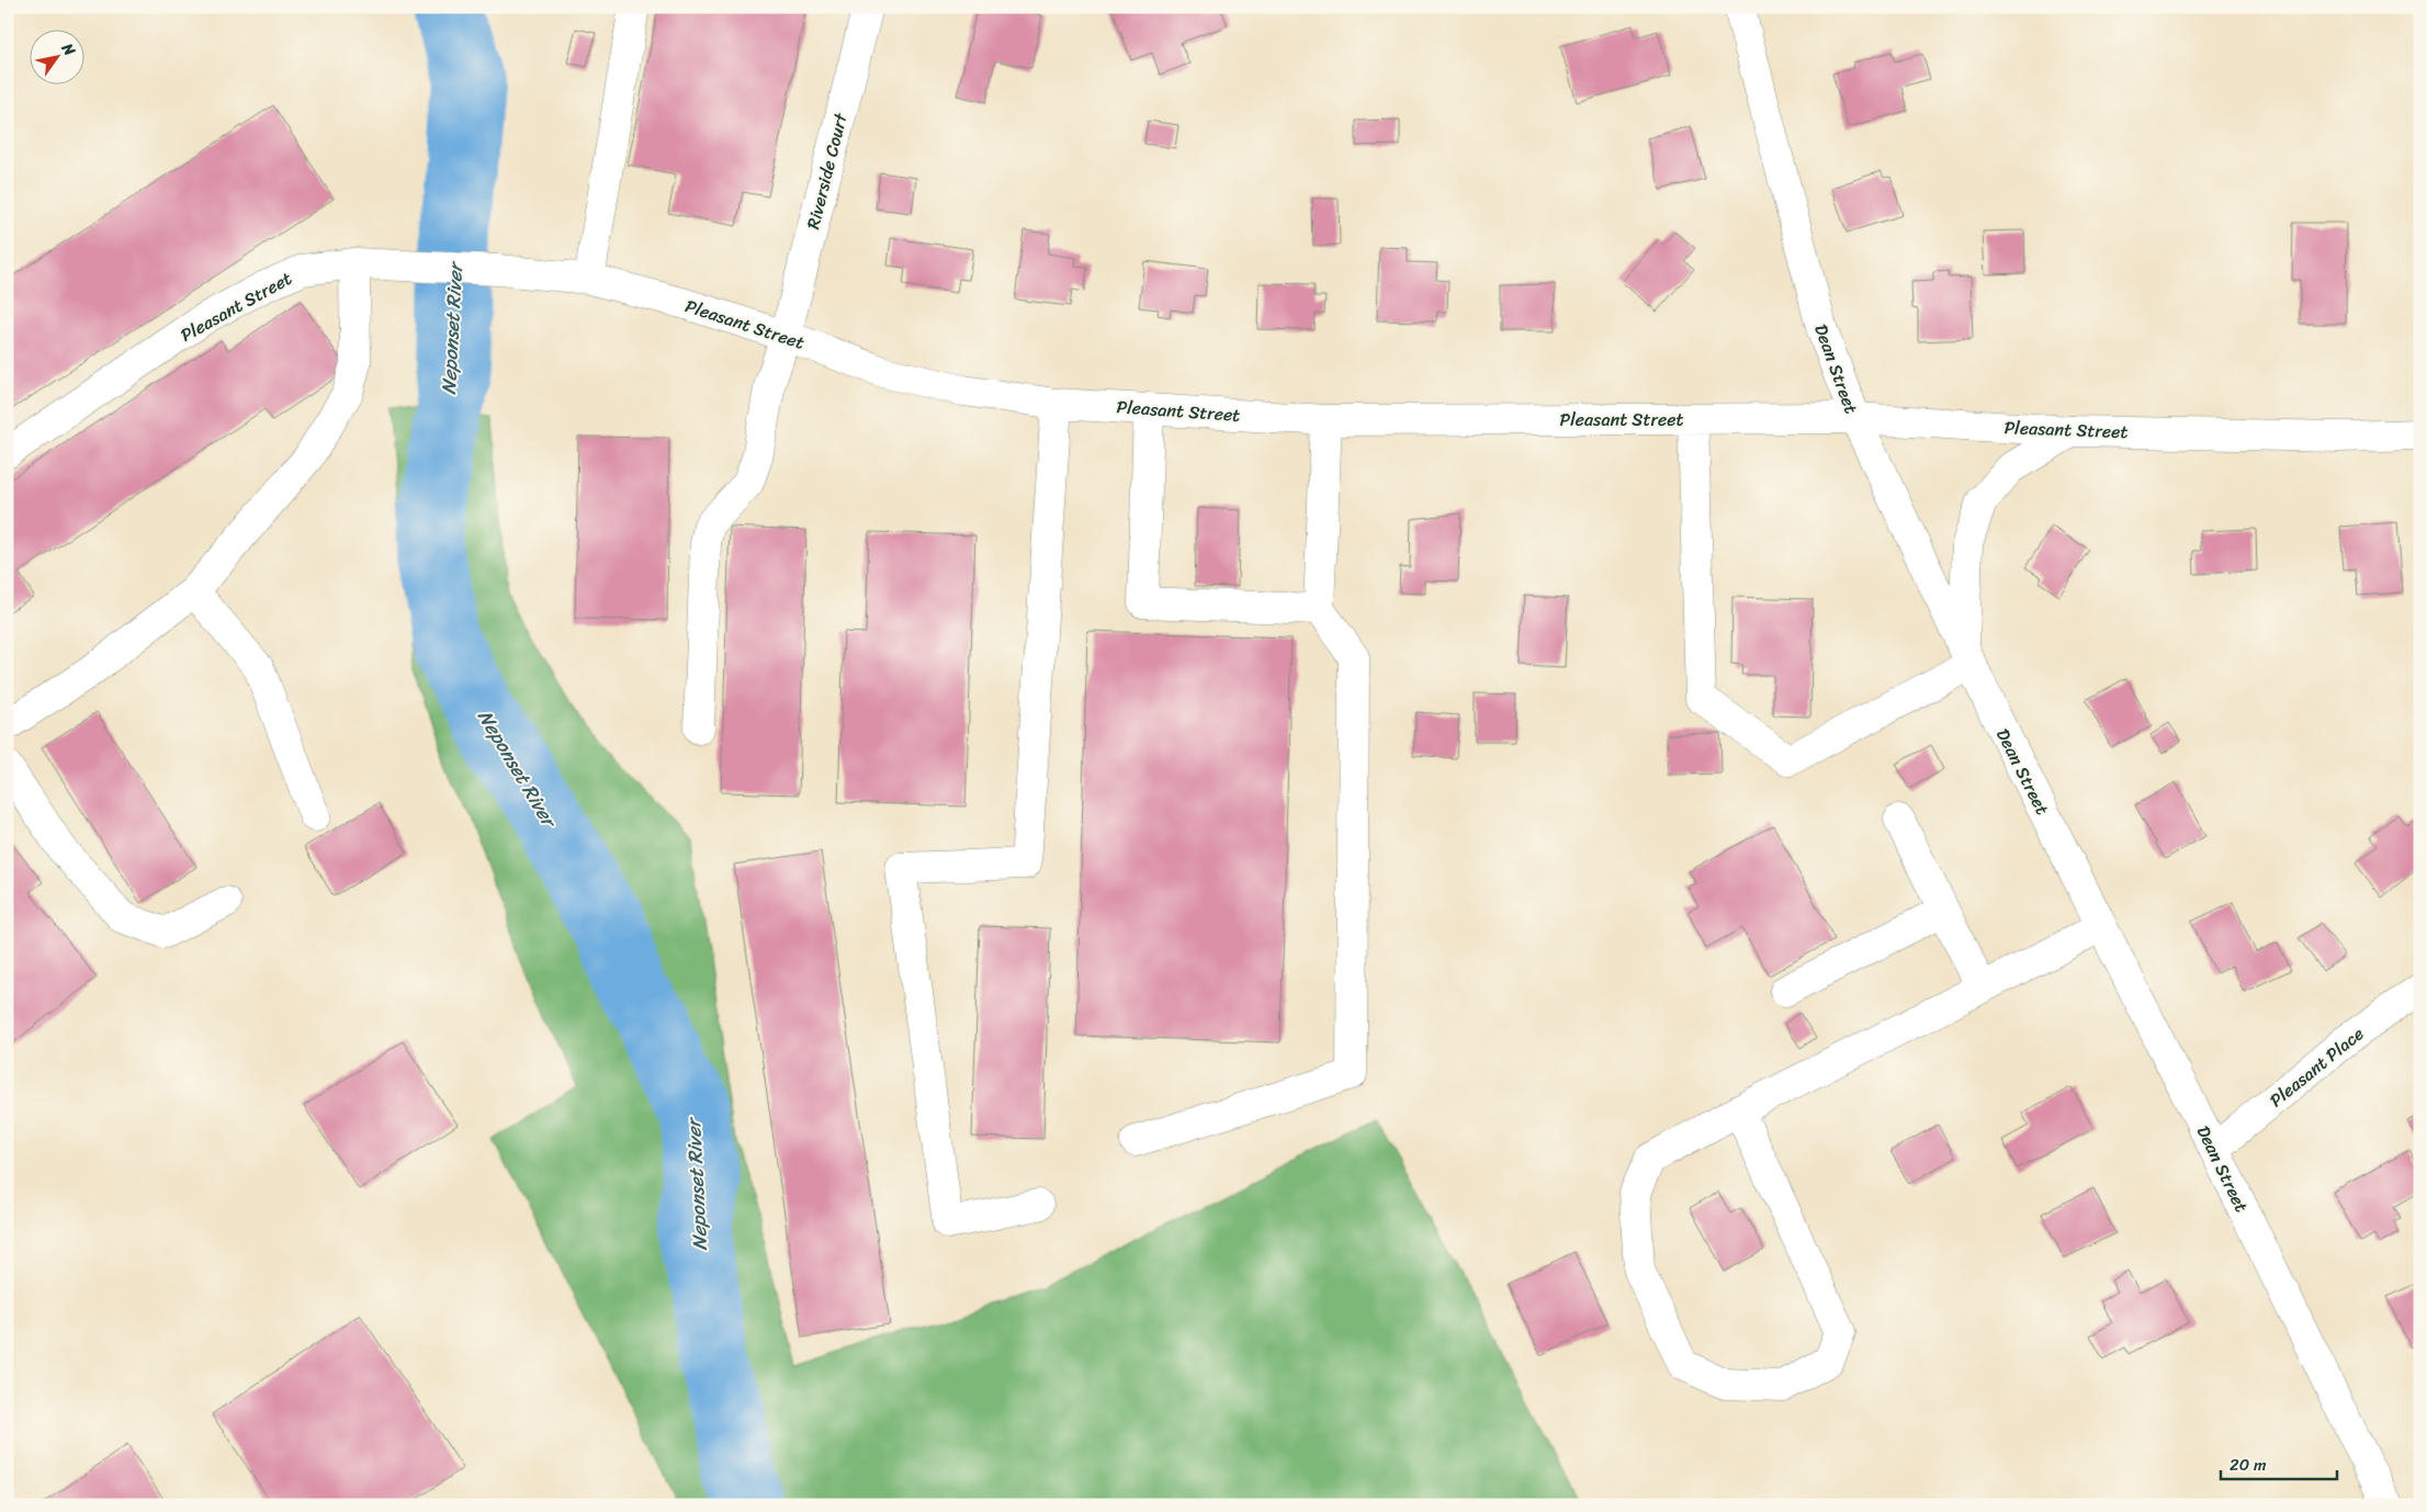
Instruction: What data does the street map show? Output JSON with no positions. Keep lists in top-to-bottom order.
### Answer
{
  "streets": {
    "street": [
      "Riverside Court",
      "Pleasant Street",
      "Dean Street",
      "Pleasant Place"
    ]
  },
  "crossings": [
    ["Riverside Court", "Pleasant Street"],
    ["Pleasant Street", "Dean Street"],
    ["Dean Street", "Pleasant Place"]
  ],
  "water": ["Neponset River"],
  "scale_bar": "20 m",
  "north": "top right"
}
